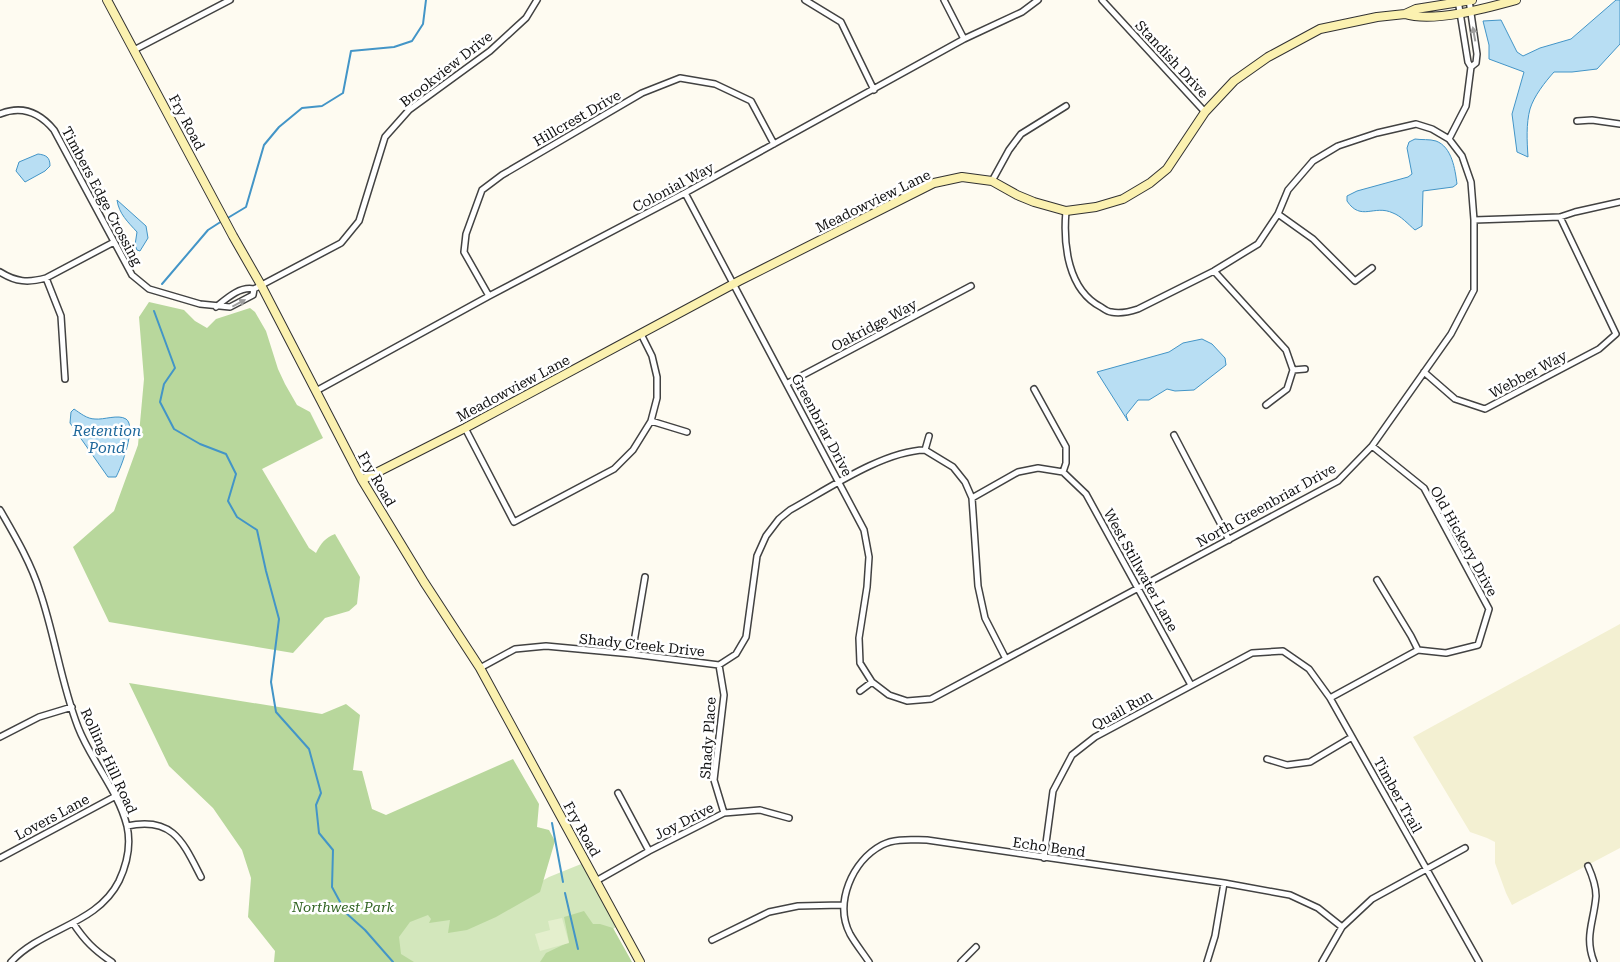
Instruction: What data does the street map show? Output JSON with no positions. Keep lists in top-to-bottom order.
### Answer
{
  "streets": {
    "street": [
      "Standish Drive",
      "Brookview Drive",
      "Hillcrest Drive",
      "Fry Road",
      "Colonial Way",
      "Timbers Edge Crossing",
      "Meadowview Lane",
      "Oakridge Way",
      "Webber Way",
      "Greenbriar Drive",
      "North Greenbriar Drive",
      "Old Hickory Drive",
      "West Stillwater Lane",
      "Shady Creek Drive",
      "Quail Run",
      "Shady Place",
      "Rolling Hill Road",
      "Timber Trail",
      "Lovers Lane",
      "Joy Drive",
      "Echo Bend"
    ]
  },
  "crossings": [
    ["Standish Drive", "Meadowview Lane"],
    ["Brookview Drive", "Fry Road"],
    ["Brookview Drive", "Timbers Edge Crossing"],
    ["Hillcrest Drive", "Colonial Way"],
    ["Fry Road", "Colonial Way"],
    ["Fry Road", "Timbers Edge Crossing"],
    ["Fry Road", "Meadowview Lane"],
    ["Fry Road", "Shady Creek Drive"],
    ["Fry Road", "Joy Drive"],
    ["Colonial Way", "Greenbriar Drive"],
    ["Meadowview Lane", "Greenbriar Drive"],
    ["Oakridge Way", "Greenbriar Drive"],
    ["Webber Way", "North Greenbriar Drive"],
    ["Greenbriar Drive", "North Greenbriar Drive"],
    ["Greenbriar Drive", "Shady Creek Drive"],
    ["North Greenbriar Drive", "Old Hickory Drive"],
    ["North Greenbriar Drive", "West Stillwater Lane"],
    ["West Stillwater Lane", "Quail Run"],
    ["Shady Creek Drive", "Shady Place"],
    ["Quail Run", "Timber Trail"],
    ["Quail Run", "Echo Bend"],
    ["Shady Place", "Joy Drive"],
    ["Rolling Hill Road", "Lovers Lane"]
  ],
  "water": ["Retention Pond"],
  "parks": ["Northwest Park"]
}
